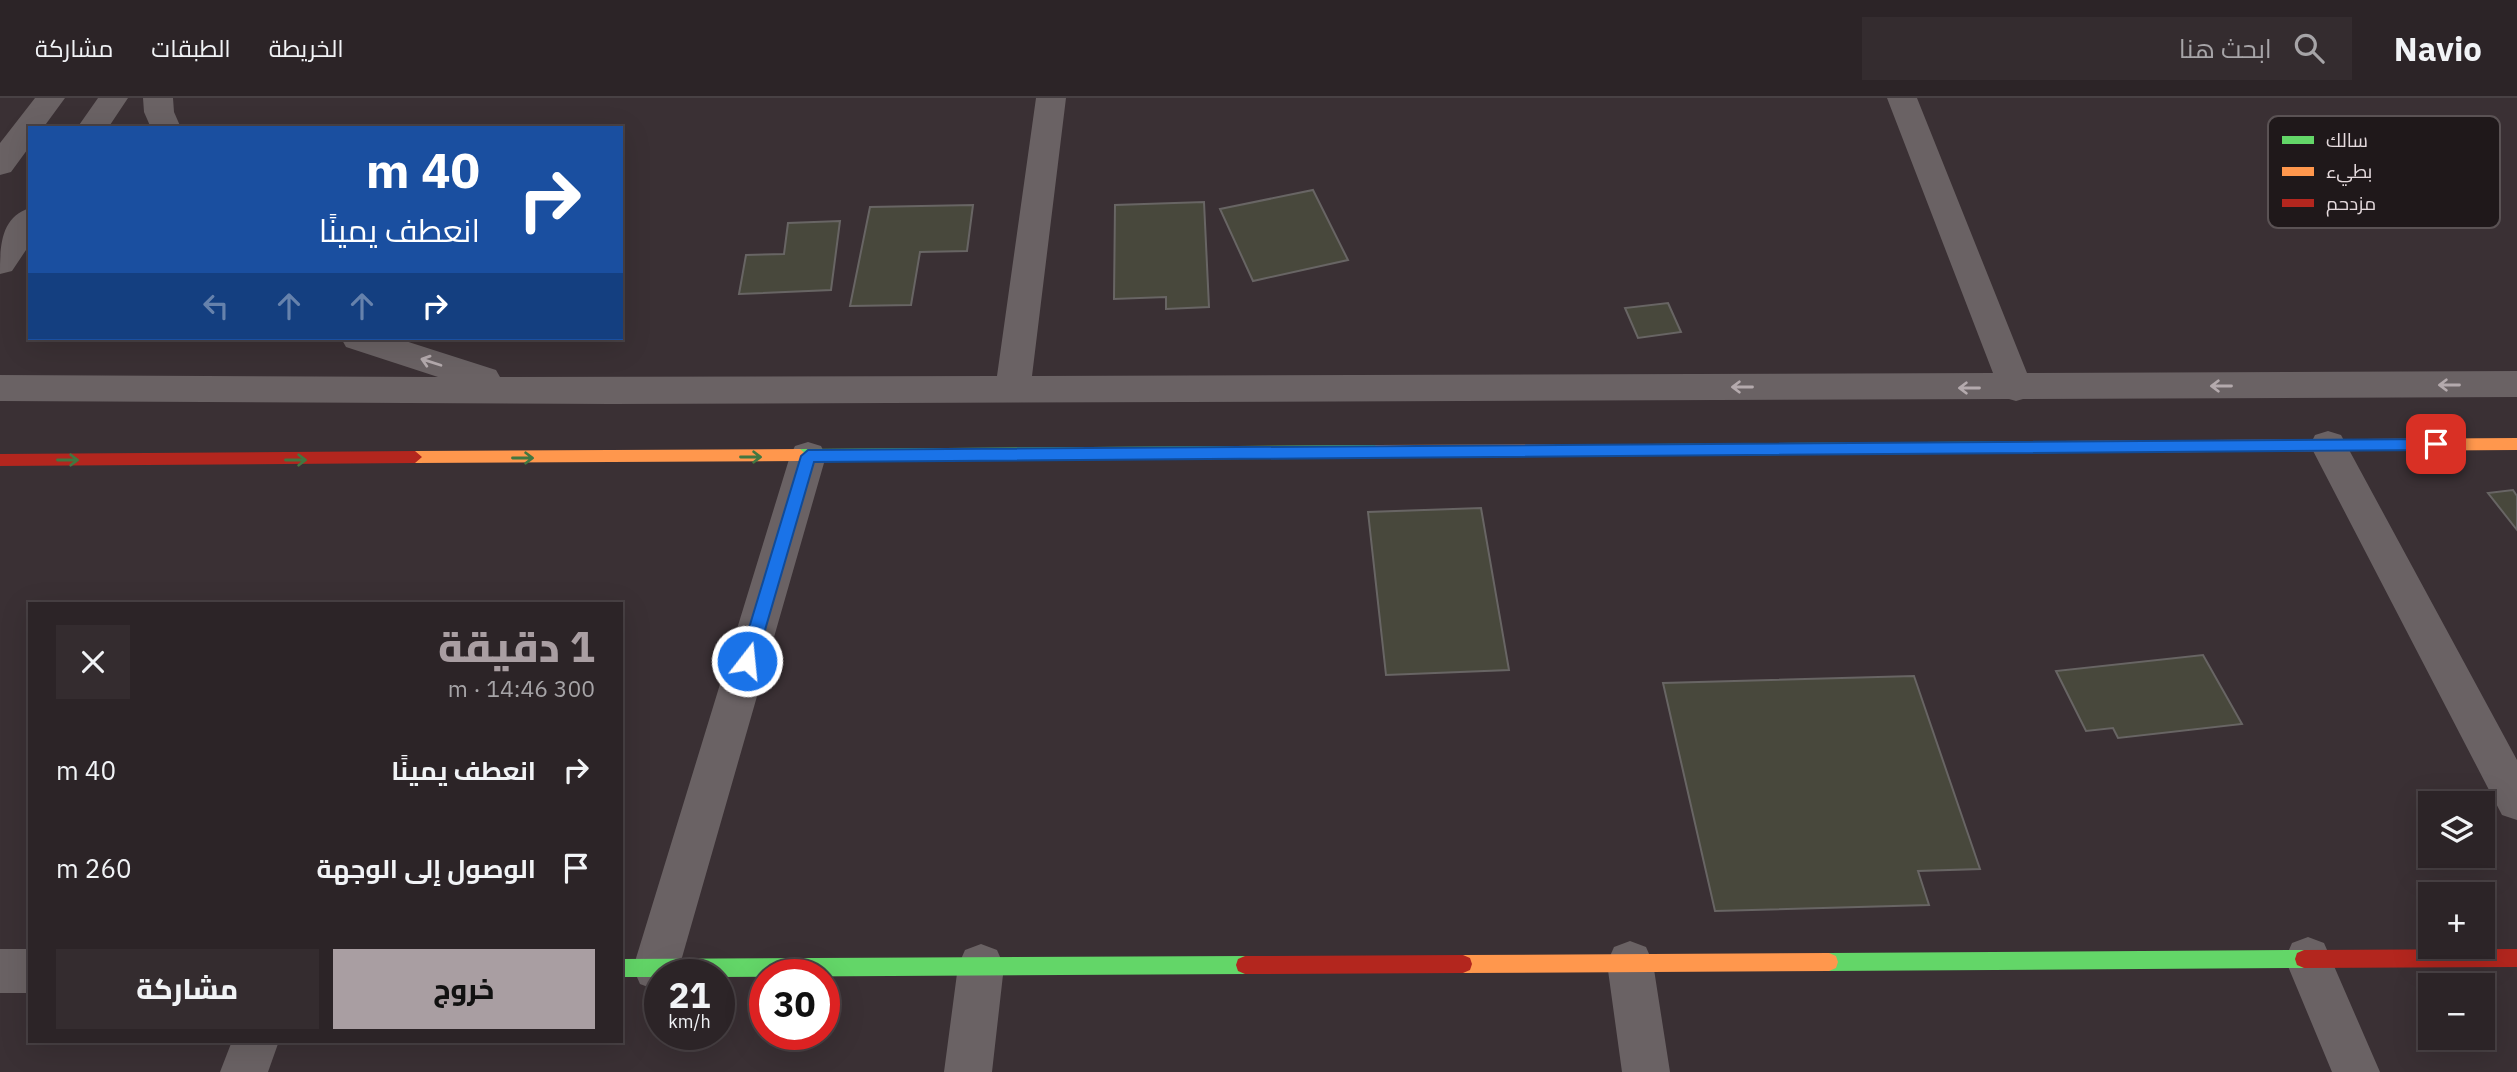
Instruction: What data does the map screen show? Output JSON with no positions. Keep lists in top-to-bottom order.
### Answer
{
  "legend": ["سالك", "بطيء", "مزدحم"],
  "page": {
    "header": "Navio",
    "search": "ابحث هنا",
    "nav": ["الخريطة", "الطبقات", "مشاركة"],
    "turn": ["40 m", "انعطف يمينًا"],
    "heading": ["1 دقيقة", "300 m · 14:46"],
    "list": [
      {
        "name": "انعطف يمينًا",
        "value": "40 m"
      },
      {
        "name": "الوصول إلى الوجهة",
        "value": "260 m"
      }
    ],
    "map_buttons": ["+", "−"],
    "buttons": ["خروج", "مشاركة"],
    "speed": "21 km/h",
    "limit": "30"
  }
}
